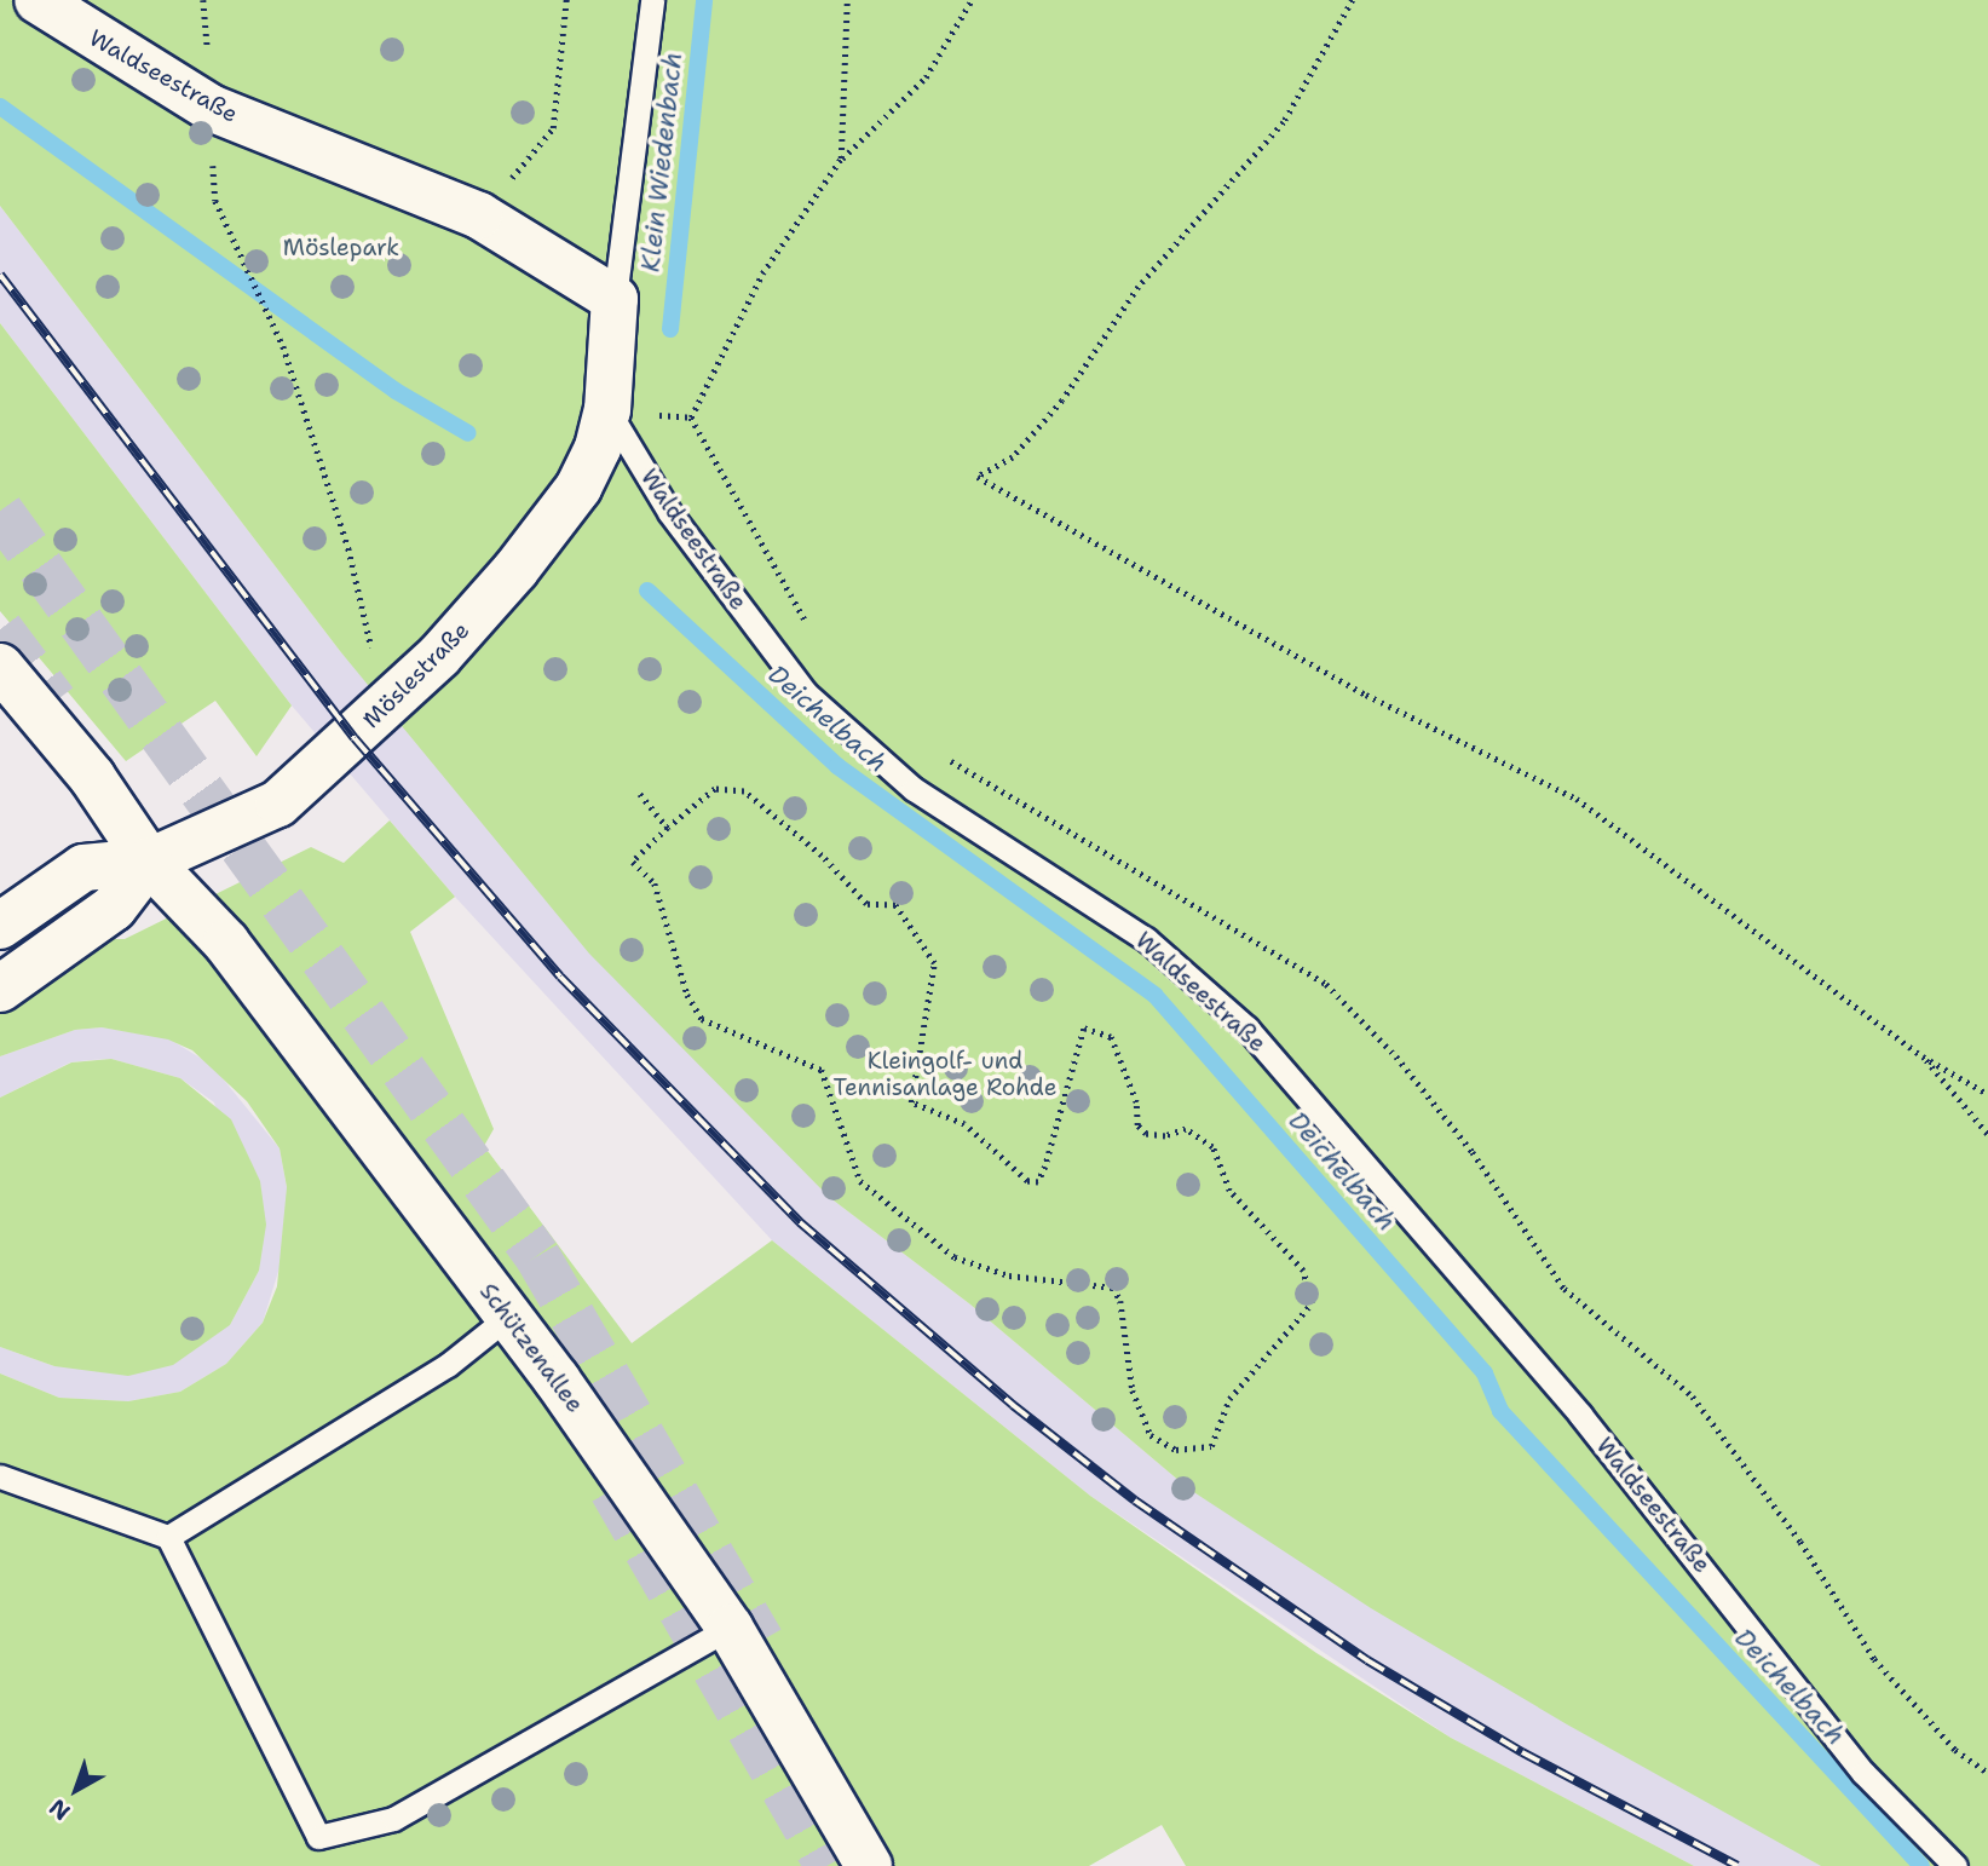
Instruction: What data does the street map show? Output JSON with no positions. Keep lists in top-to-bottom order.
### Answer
{
  "streets": {
    "street": ["Waldseestraße", "Möslestraße", "Schützenallee"]
  },
  "crossings": [
    ["Waldseestraße", "Möslestraße"],
    ["Möslestraße", "Schützenallee"]
  ],
  "water": ["Klein Wiedenbach", "Deichelbach"],
  "parks": ["Möslepark", "Kleingolf- und Tennisanlage Rohde"],
  "north": "bottom left"
}
